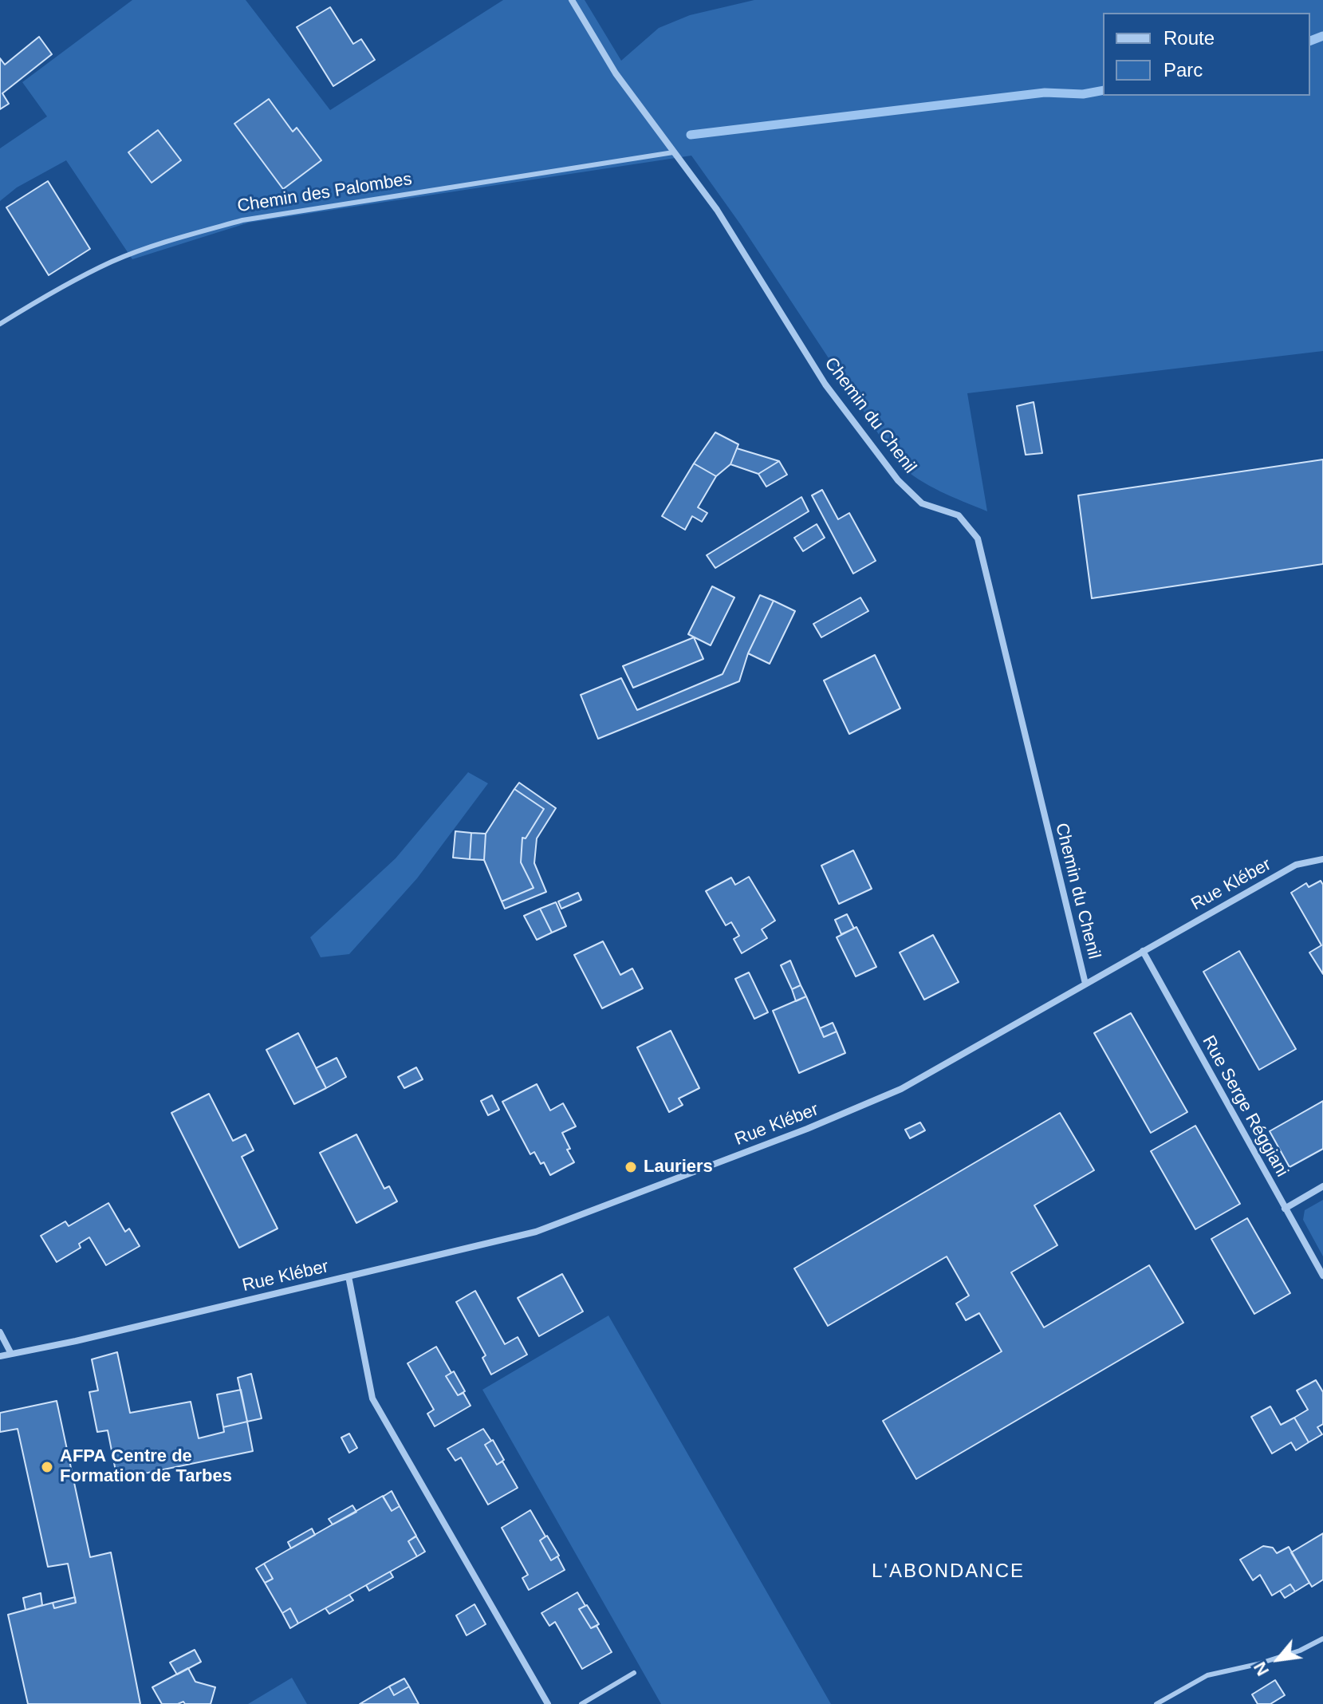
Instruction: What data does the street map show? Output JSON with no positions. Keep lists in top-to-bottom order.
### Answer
{
  "streets": {
    "street": ["Chemin du Chenil", "Rue Kléber", "Rue Serge Réggiani"],
    "lane": ["Chemin des Palombes"]
  },
  "crossings": [
    ["Chemin des Palombes", "Chemin du Chenil"],
    ["Chemin du Chenil", "Rue Kléber"],
    ["Rue Kléber", "Rue Serge Réggiani"]
  ],
  "districts": ["L'ABONDANCE"],
  "places": ["Lauriers", "AFPA Centre de Formation de Tarbes"],
  "legend": ["Route", "Parc"],
  "north": "bottom left"
}
